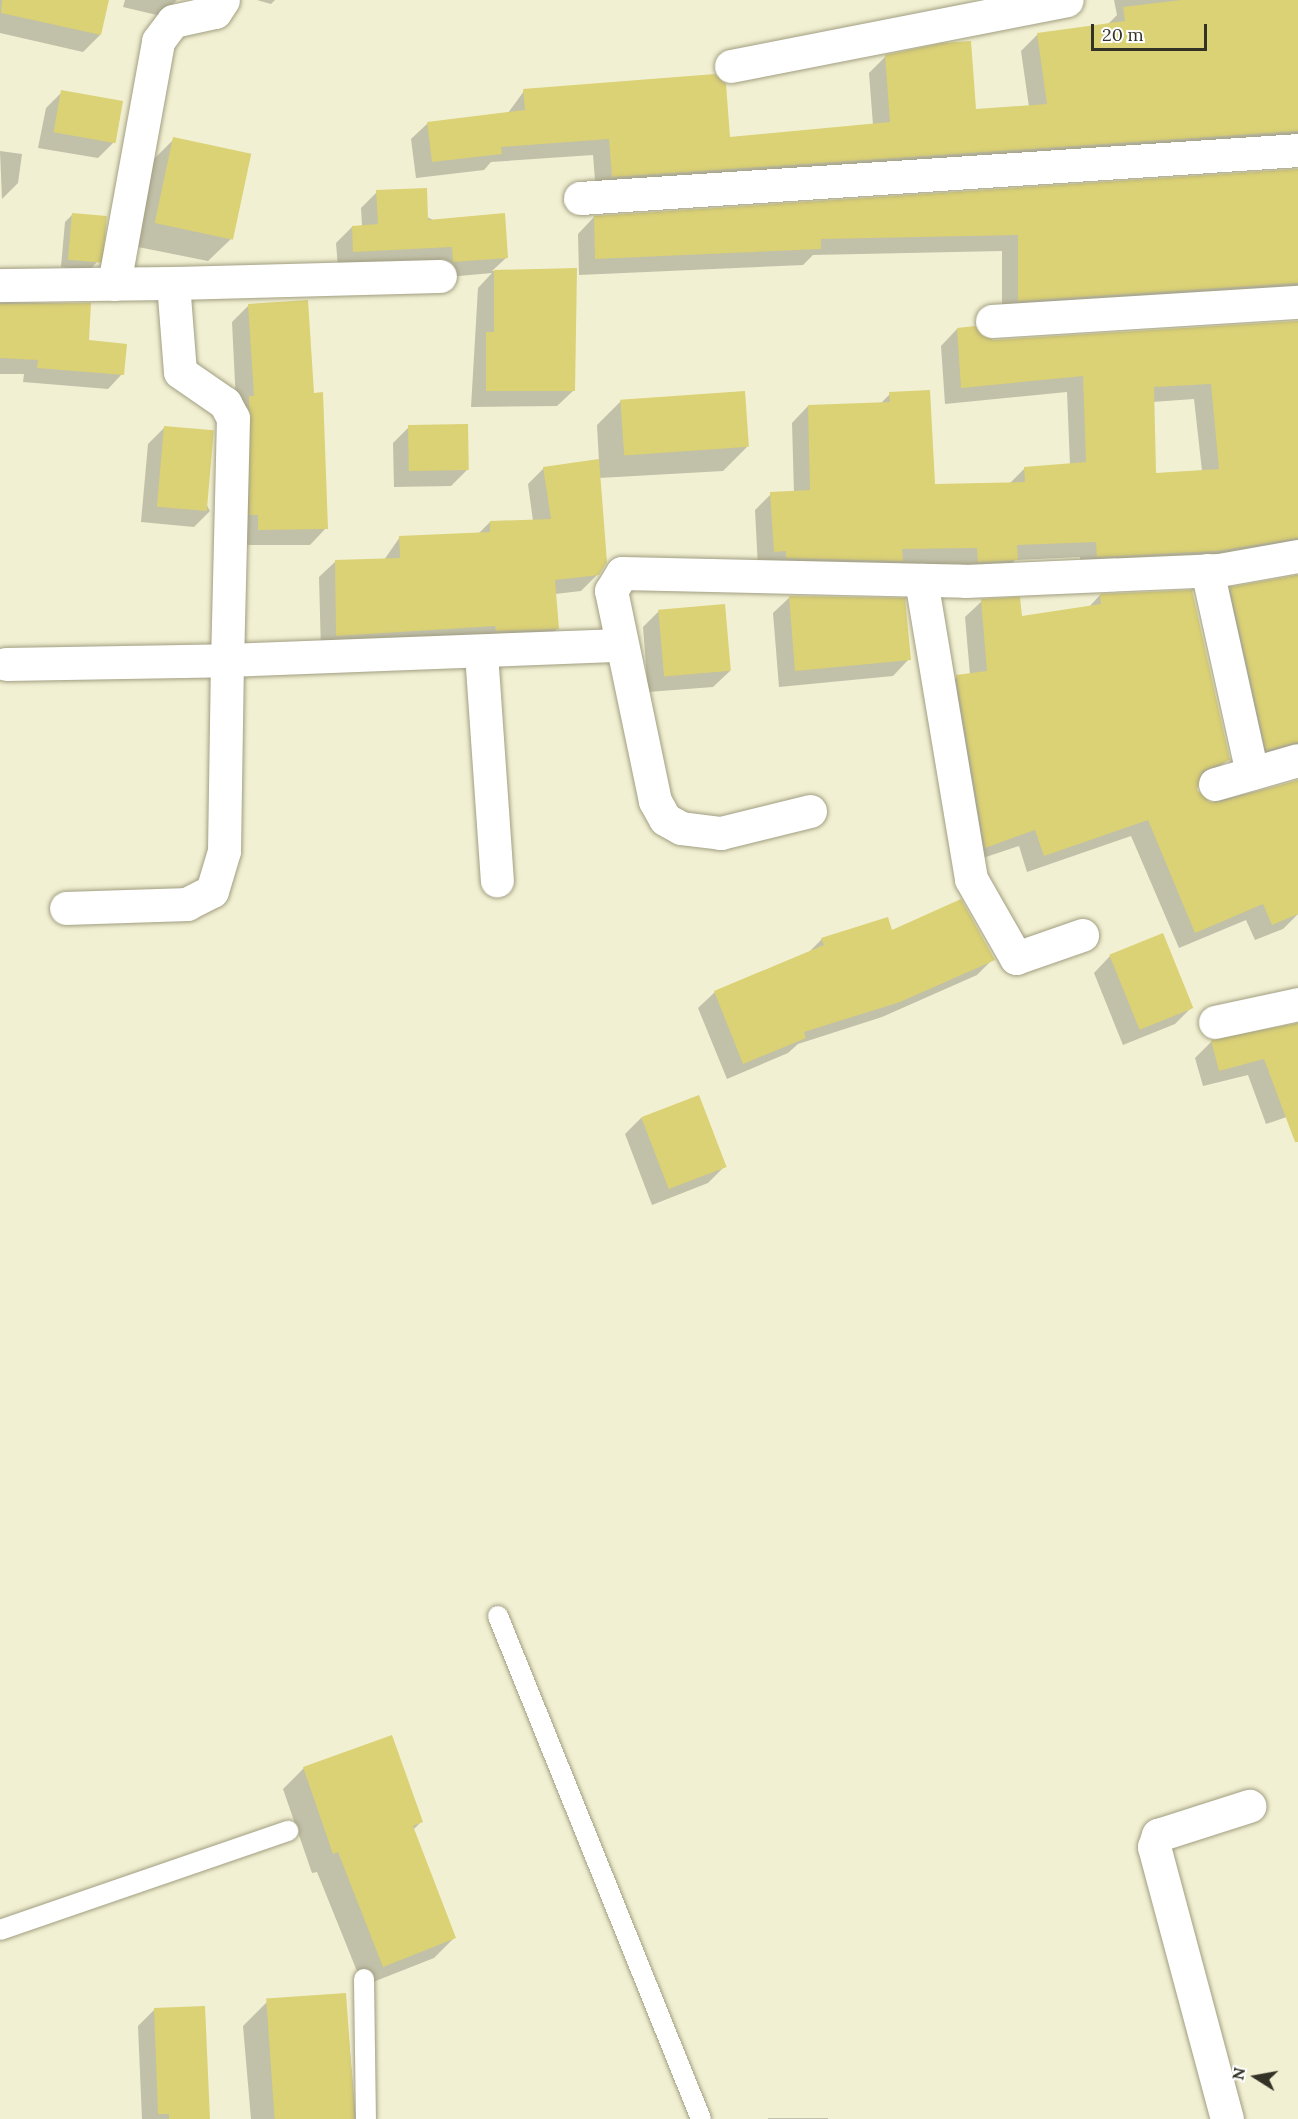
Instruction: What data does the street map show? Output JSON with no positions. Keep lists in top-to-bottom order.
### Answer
{
  "scale_bar": "20 m",
  "north": "left"
}
